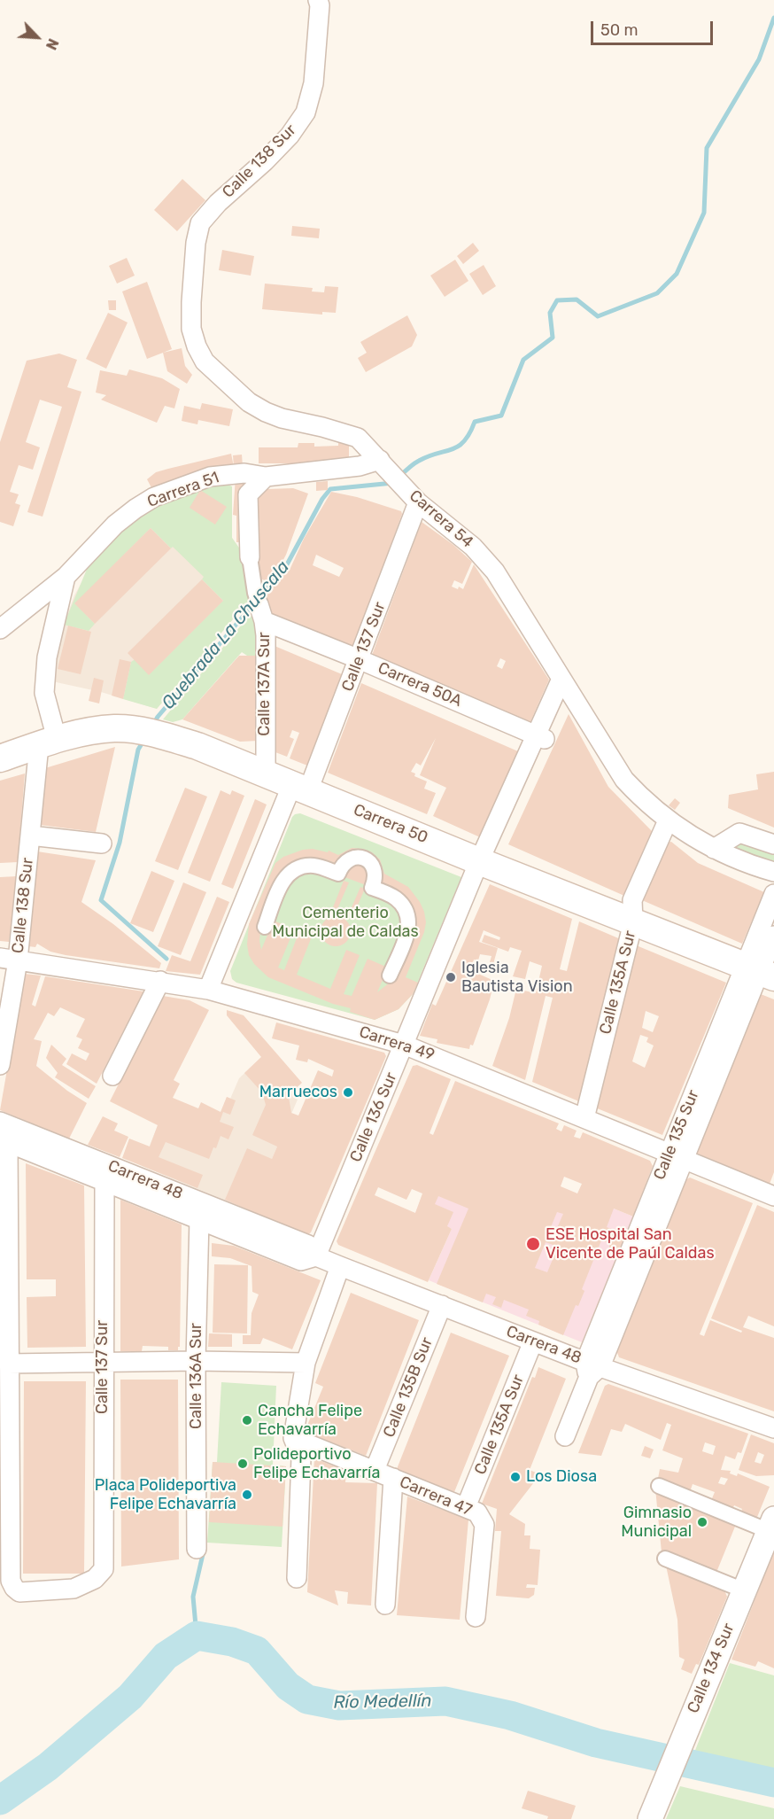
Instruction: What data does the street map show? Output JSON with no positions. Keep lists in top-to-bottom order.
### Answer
{
  "streets": {
    "main road": ["Carrera 50"],
    "street": [
      "Calle 138 Sur",
      "Carrera 51",
      "Carrera 54",
      "Calle 137 Sur",
      "Calle 137A Sur",
      "Carrera 50A",
      "Calle 135A Sur",
      "Carrera 49",
      "Calle 136 Sur",
      "Calle 135 Sur",
      "Carrera 48",
      "Calle 136A Sur",
      "Calle 135B Sur",
      "Carrera 47",
      "Calle 134 Sur"
    ]
  },
  "crossings": [
    ["Calle 138 Sur", "Carrera 54"],
    ["Calle 138 Sur", "Carrera 50"],
    ["Calle 138 Sur", "Carrera 49"],
    ["Carrera 51", "Carrera 54"],
    ["Carrera 51", "Calle 137A Sur"],
    ["Carrera 54", "Calle 137 Sur"],
    ["Carrera 54", "Calle 135A Sur"],
    ["Carrera 54", "Calle 136 Sur"],
    ["Calle 137 Sur", "Carrera 50A"],
    ["Calle 137 Sur", "Carrera 50"],
    ["Calle 137 Sur", "Carrera 49"],
    ["Calle 137 Sur", "Carrera 48"],
    ["Calle 137A Sur", "Carrera 50A"],
    ["Calle 137A Sur", "Carrera 50"],
    ["Carrera 50A", "Calle 136 Sur"],
    ["Carrera 50", "Calle 135A Sur"],
    ["Carrera 50", "Calle 136 Sur"],
    ["Carrera 50", "Calle 135 Sur"],
    ["Calle 135A Sur", "Carrera 49"],
    ["Calle 135A Sur", "Carrera 48"],
    ["Calle 135A Sur", "Carrera 47"],
    ["Carrera 49", "Calle 136 Sur"],
    ["Carrera 49", "Calle 135 Sur"],
    ["Calle 136 Sur", "Carrera 48"],
    ["Calle 135 Sur", "Carrera 48"],
    ["Carrera 48", "Calle 136A Sur"],
    ["Carrera 48", "Calle 135B Sur"],
    ["Calle 135B Sur", "Carrera 47"]
  ],
  "water": ["Quebrada La Chuscala", "Río Medellín"],
  "parks": ["Cementerio Municipal de Caldas"],
  "places": [
    "Iglesia Bautista Vision",
    "Marruecos",
    "ESE Hospital San Vicente de Paúl Caldas",
    "Cancha Felipe Echavarría",
    "Polideportivo Felipe Echavarría",
    "Los Diosa",
    "Placa Polideportiva Felipe Echavarría",
    "Gimnasio Municipal"
  ],
  "scale_bar": "50 m",
  "north": "bottom right"
}
